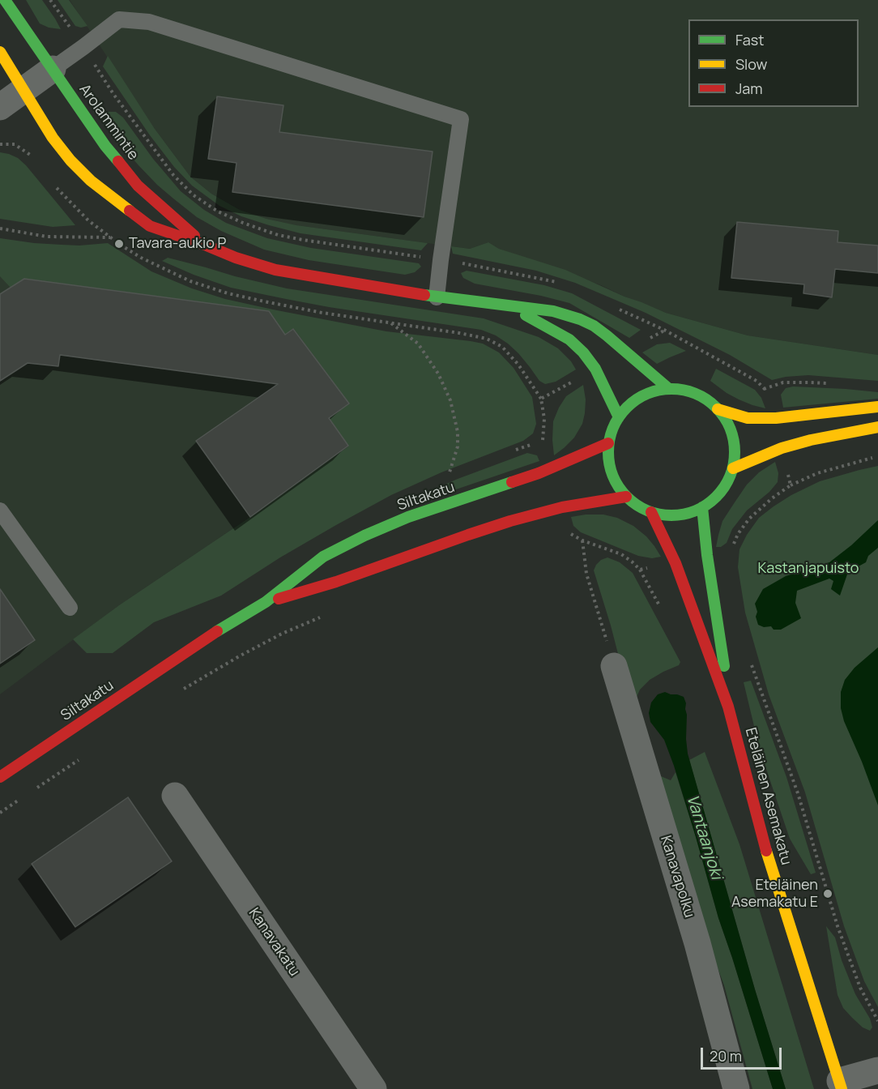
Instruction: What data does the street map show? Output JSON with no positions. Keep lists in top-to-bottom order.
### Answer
{
  "streets": {
    "street": [
      "Arolammintie",
      "Siltakatu",
      "Eteläinen Asemakatu",
      "Kanavapolku",
      "Kanavakatu"
    ]
  },
  "crossings": [
    ["Arolammintie", "Siltakatu"],
    ["Arolammintie", "Eteläinen Asemakatu"],
    ["Siltakatu", "Eteläinen Asemakatu"]
  ],
  "water": ["Vantaanjoki"],
  "parks": ["Kastanjapuisto"],
  "places": ["Tavara-aukio P", "Eteläinen Asemakatu E"],
  "legend": ["Fast", "Slow", "Jam"],
  "scale_bar": "20 m"
}
